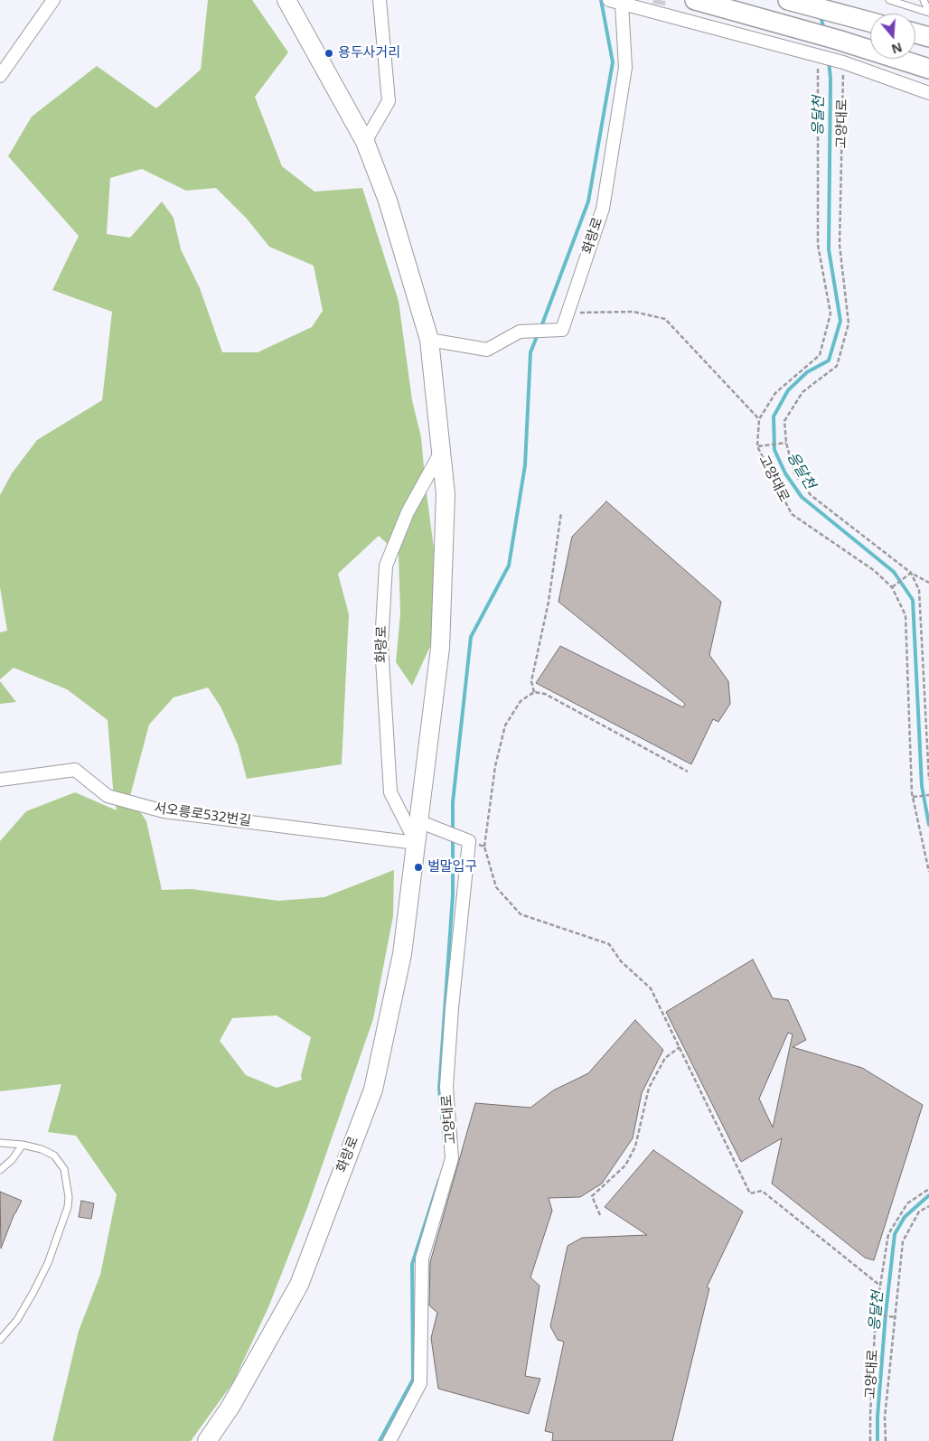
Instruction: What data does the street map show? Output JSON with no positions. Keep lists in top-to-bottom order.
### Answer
{
  "streets": {
    "main road": ["화랑로"],
    "street": ["고양대로", "서오릉로532번길"]
  },
  "crossings": [
    ["화랑로", "서오릉로532번길"]
  ],
  "water": ["응달천"],
  "places": ["용두사거리", "벌말입구"],
  "north": "bottom"
}
